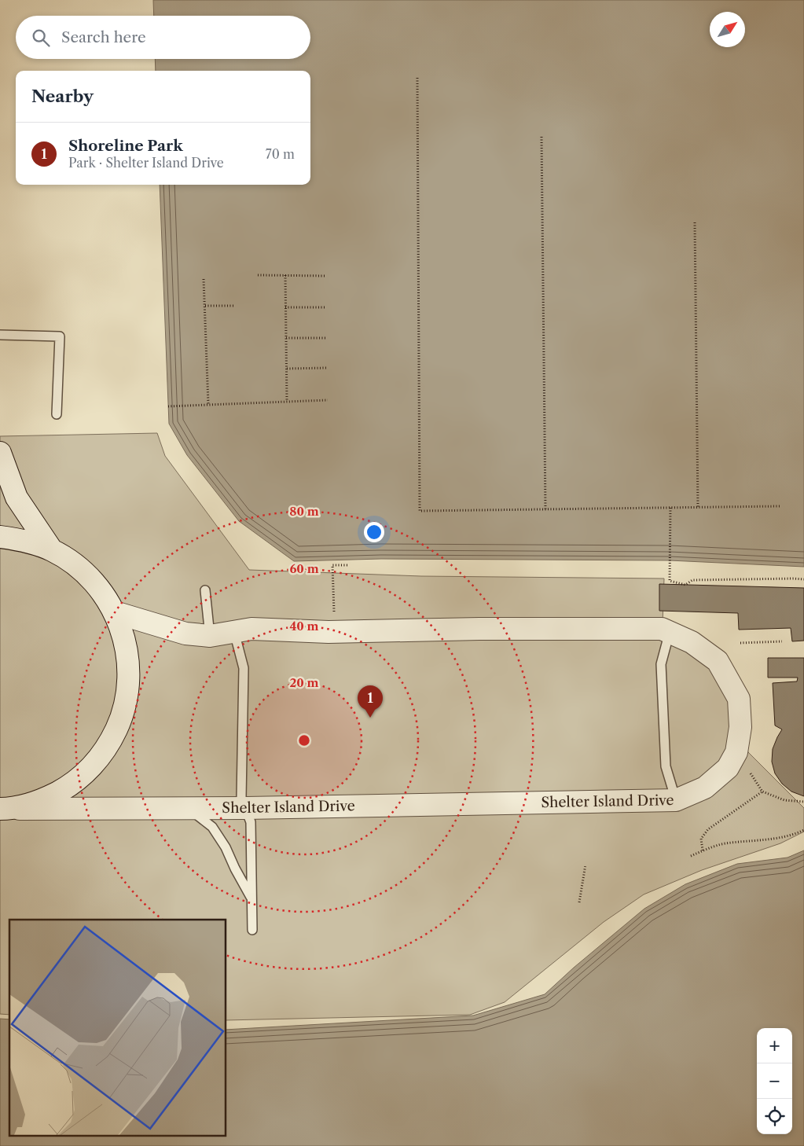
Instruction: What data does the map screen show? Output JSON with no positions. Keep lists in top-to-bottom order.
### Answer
{
  "streets": {
    "street": ["Shelter Island Drive"]
  },
  "north": "top right",
  "page": {
    "search": "Search here",
    "heading": "Nearby",
    "list": [
      {
        "mark": "1",
        "name": "Shoreline Park",
        "note": "Park · Shelter Island Drive",
        "value": "70 m"
      }
    ],
    "pins": "1",
    "map_buttons": ["+", "−"]
  },
  "rings": [
    "80 m",
    "60 m",
    "40 m",
    "20 m"
  ]
}
